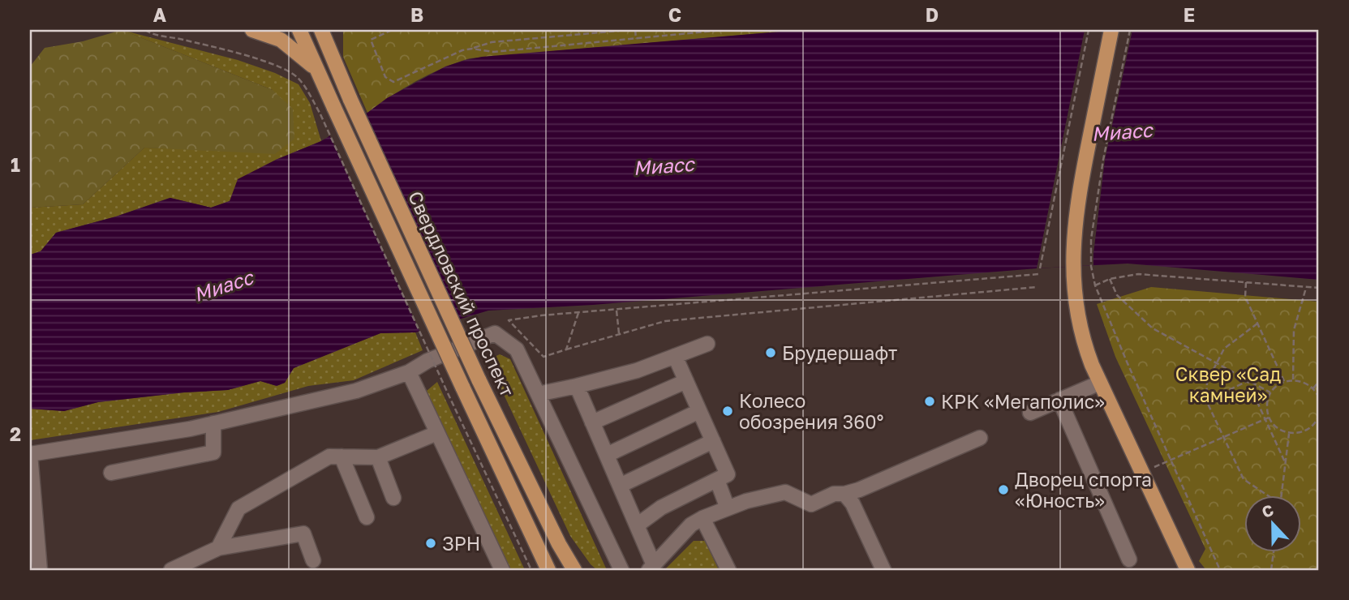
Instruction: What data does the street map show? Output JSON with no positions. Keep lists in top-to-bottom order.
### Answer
{
  "streets": {
    "main road": ["Свердловский проспект"]
  },
  "water": ["Миасс"],
  "parks": ["Сквер «Сад камней»"],
  "places": [
    "Брудершафт",
    "КРК «Мегаполис»",
    "Колесо обозрения 360°",
    "Дворец спорта «Юность»",
    "ЗРН"
  ],
  "north": "top",
  "grid": {
    "columns": [
      "A",
      "B",
      "C",
      "D",
      "E"
    ],
    "rows": ["1", "2"]
  }
}
